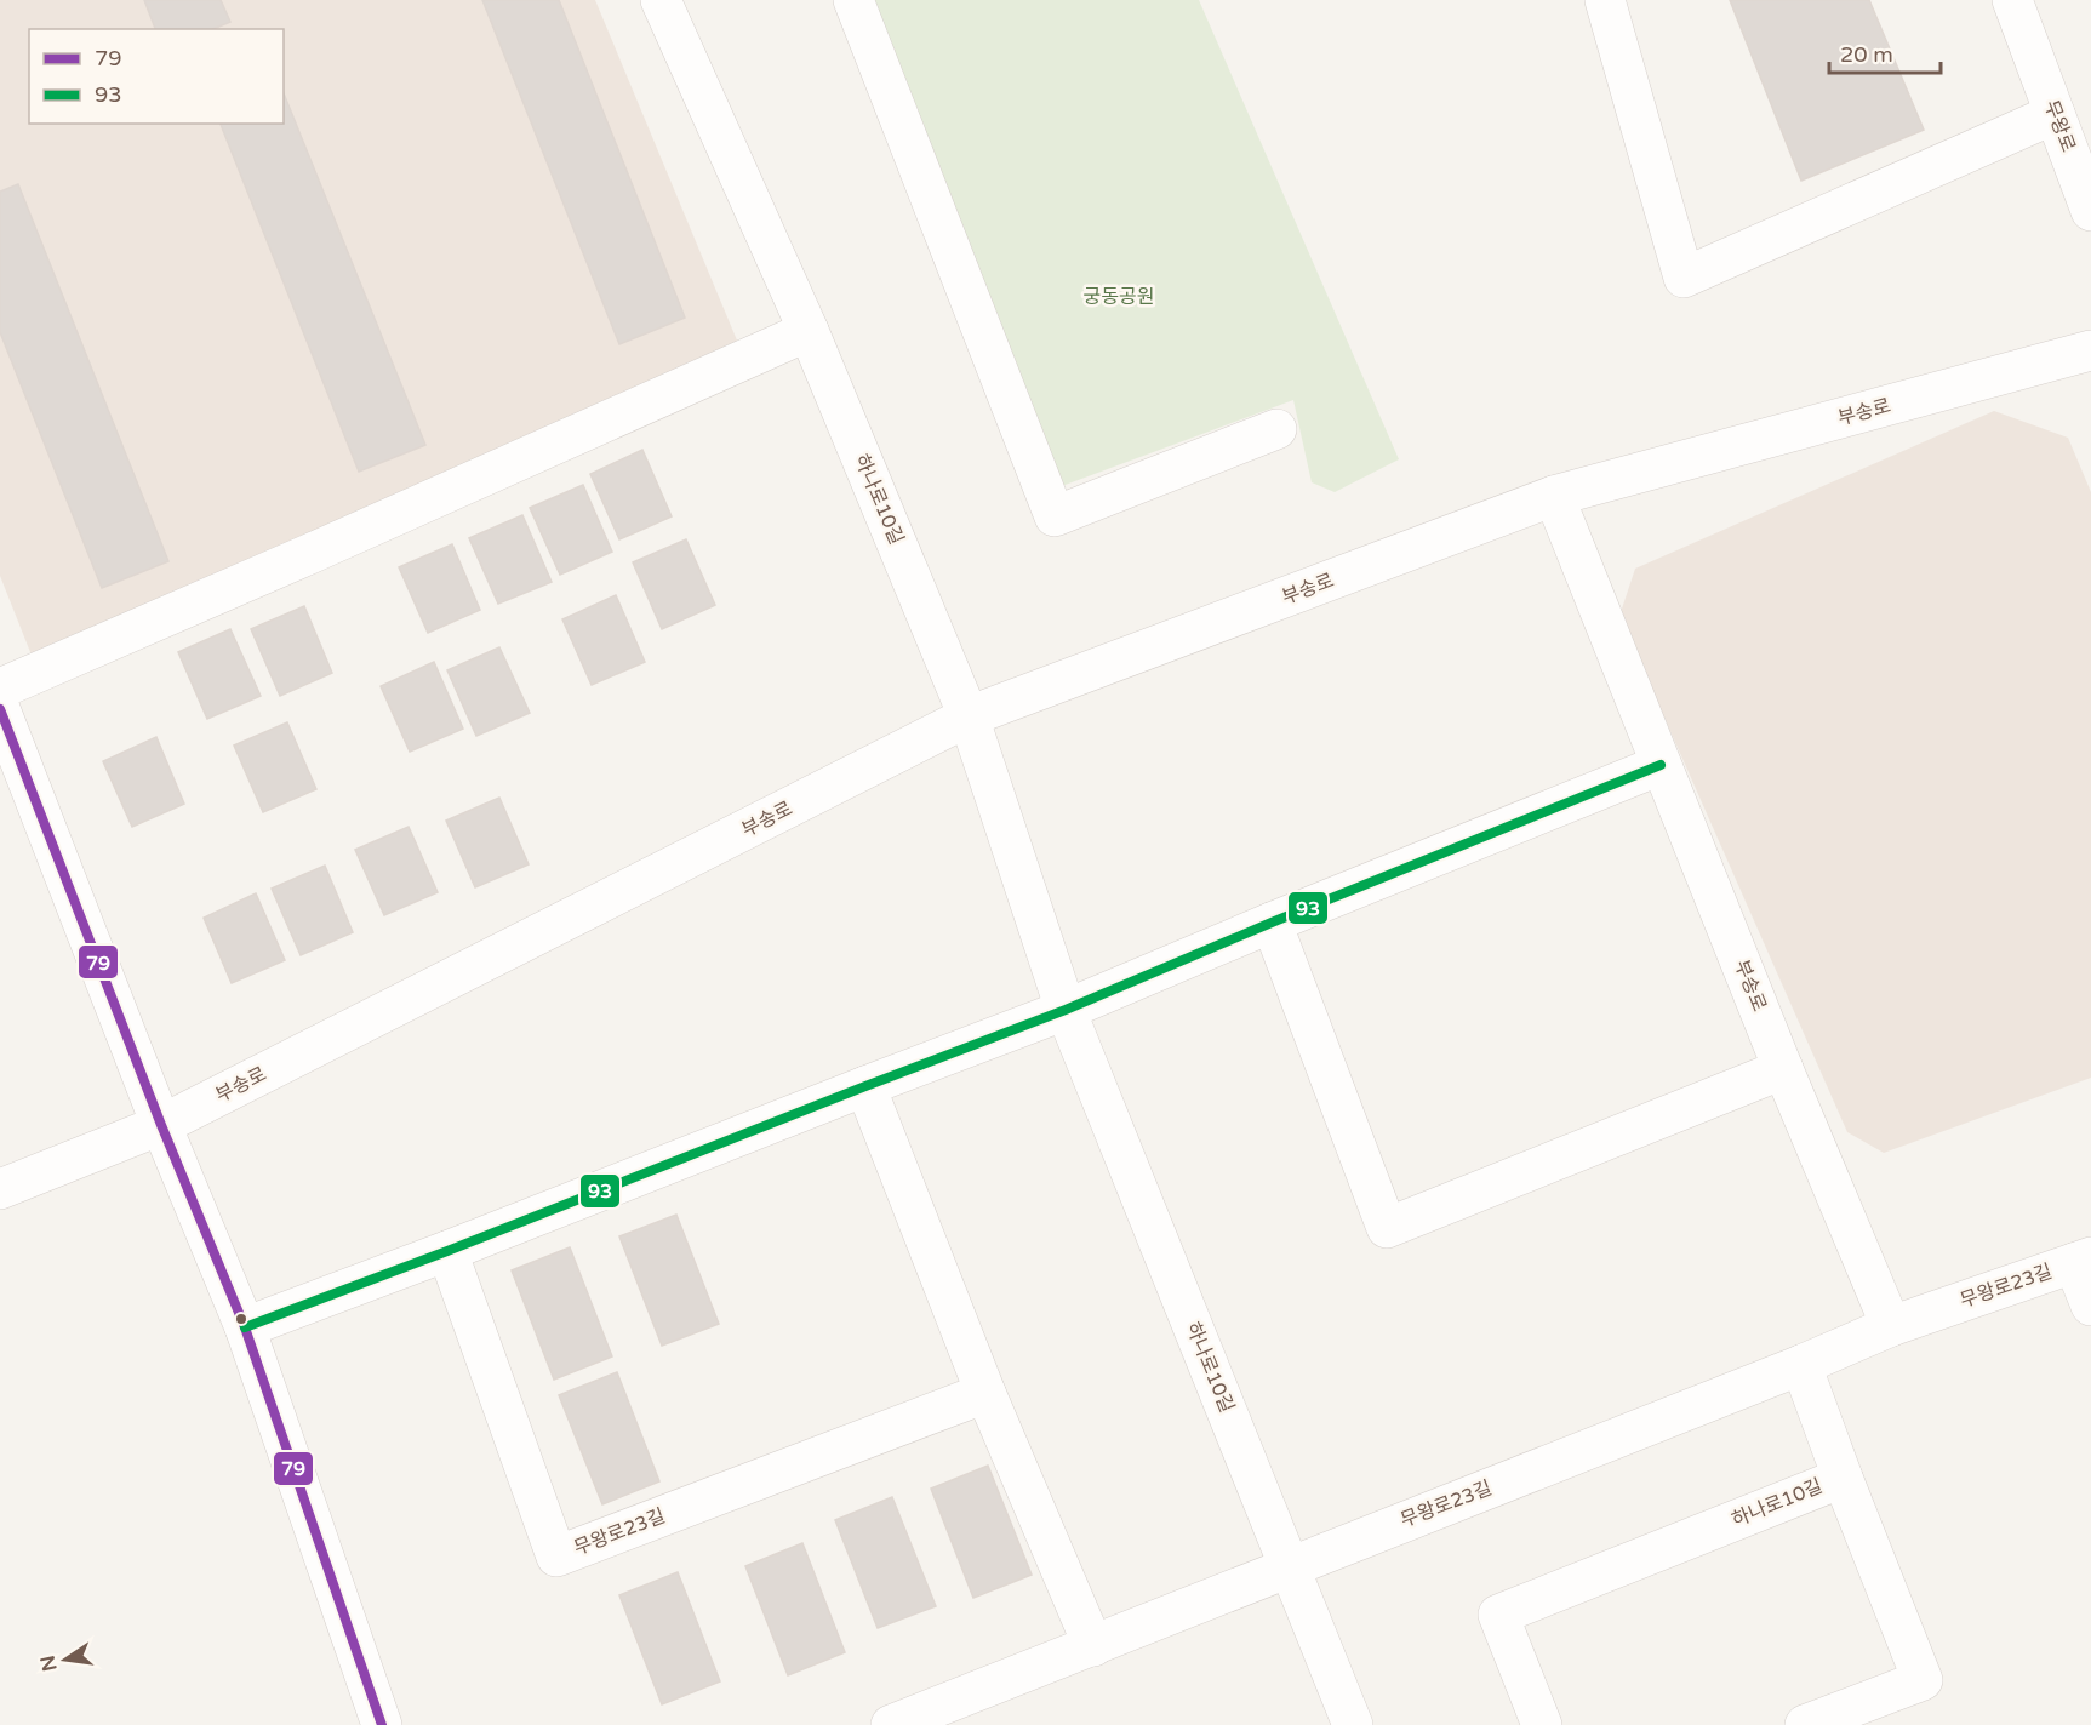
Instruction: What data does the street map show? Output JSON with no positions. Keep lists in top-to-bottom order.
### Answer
{
  "streets": {
    "street": [
      "무왕로",
      "부송로",
      "하나로10길",
      "무왕로23길"
    ]
  },
  "crossings": [
    ["부송로", "하나로10길"],
    ["부송로", "무왕로23길"],
    ["하나로10길", "무왕로23길"]
  ],
  "parks": ["궁동공원"],
  "lines": ["transit line 79", "transit line 93"],
  "legend": ["79", "93"],
  "scale_bar": "20 m",
  "north": "left"
}
